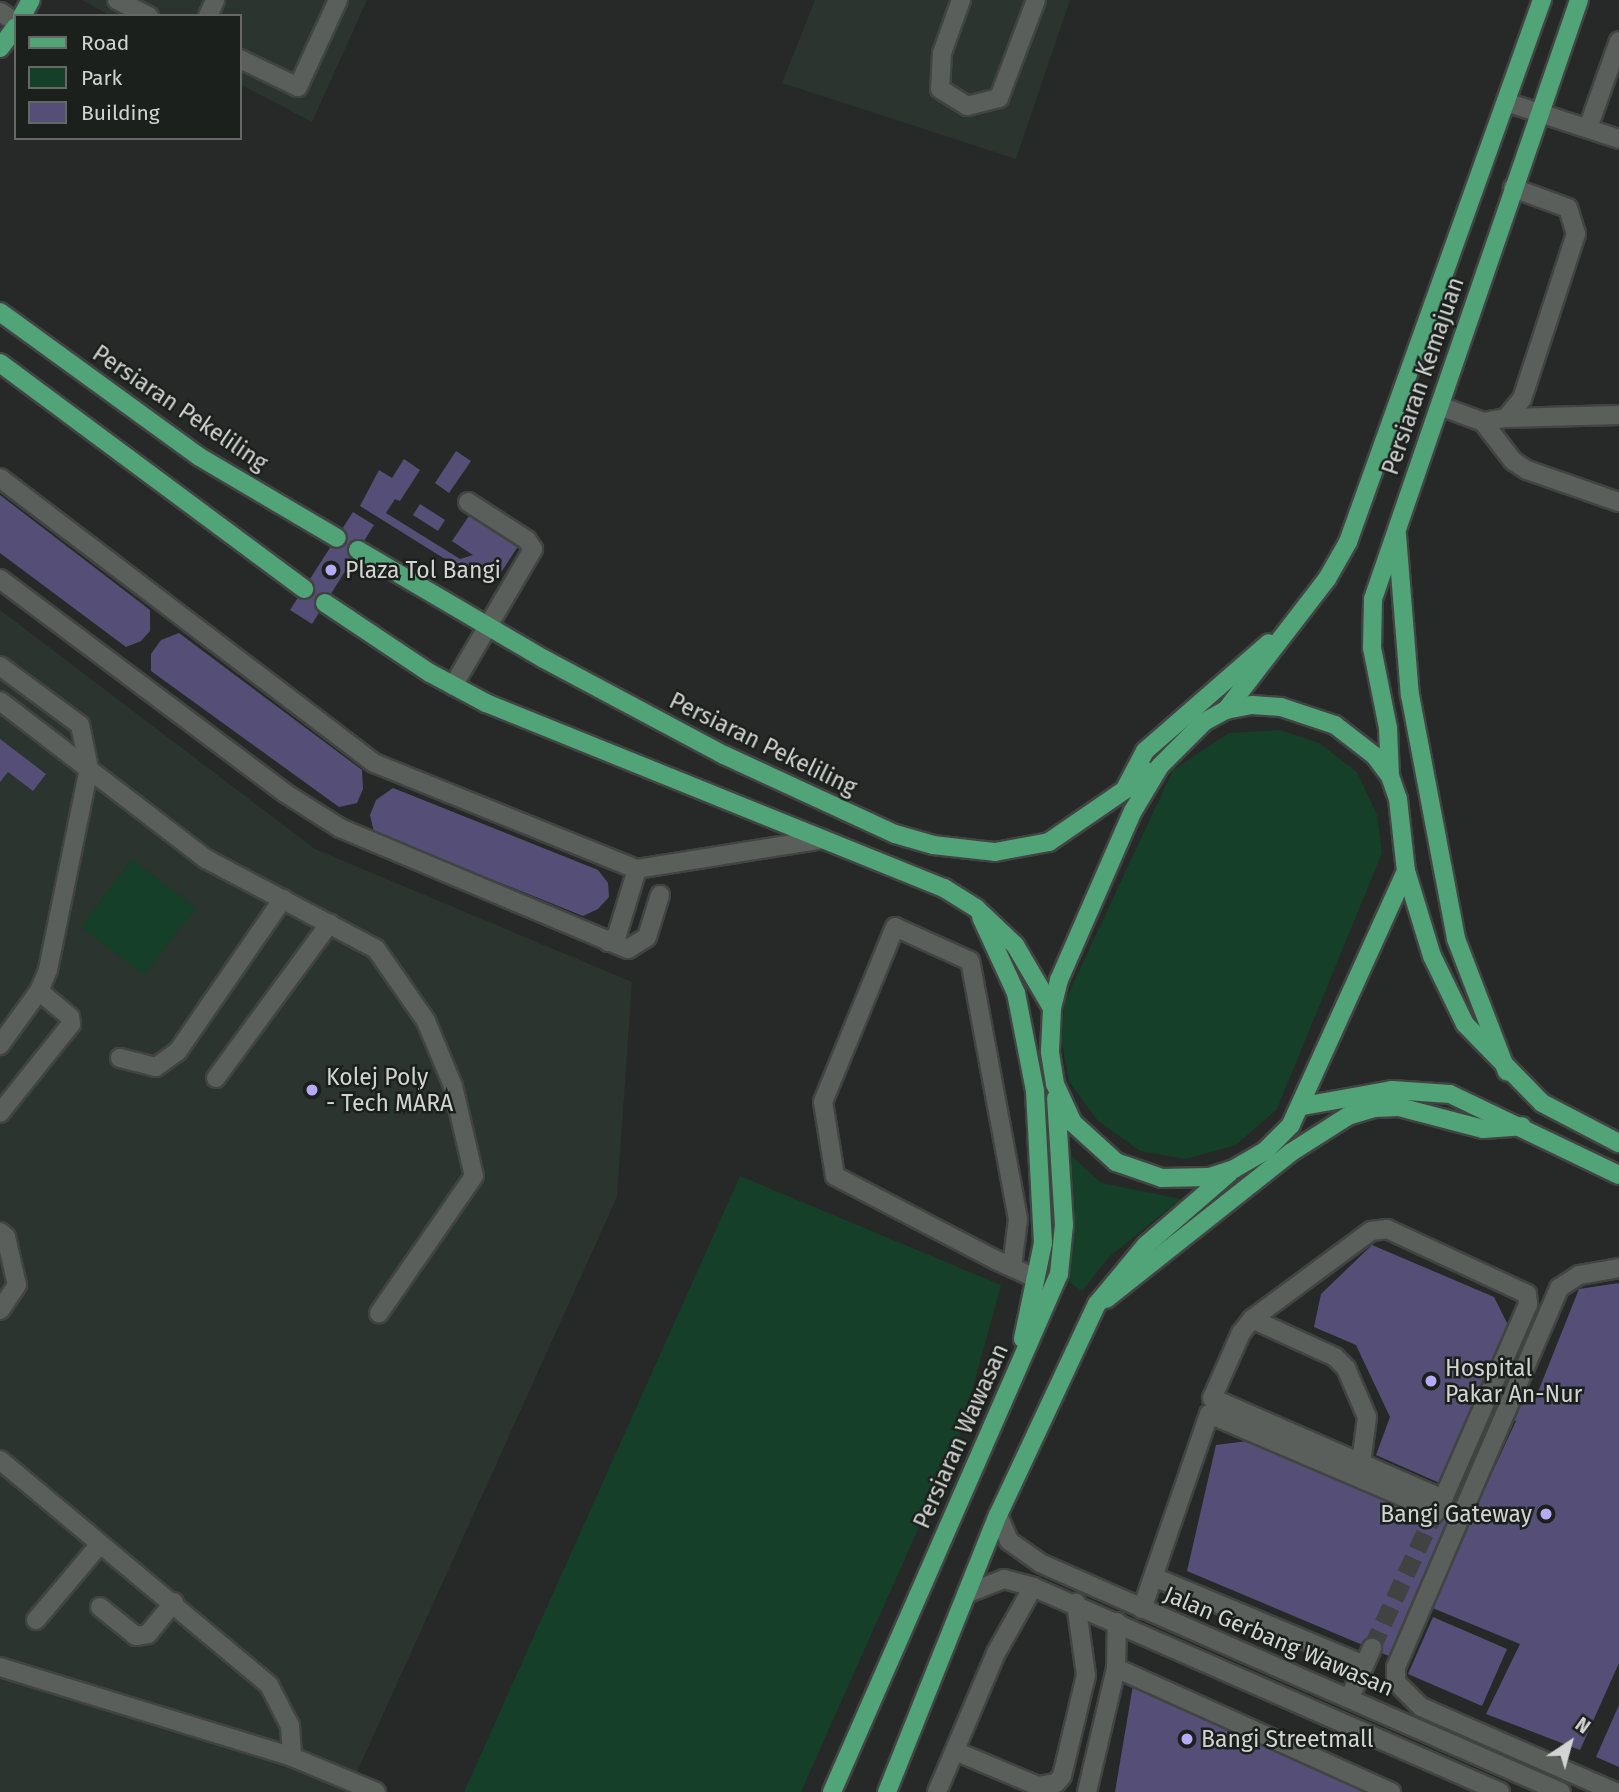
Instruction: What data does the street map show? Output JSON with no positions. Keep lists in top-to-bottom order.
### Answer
{
  "streets": {
    "main road": ["Persiaran Kemajuan", "Persiaran Pekeliling", "Persiaran Wawasan"],
    "street": ["Jalan Gerbang Wawasan"]
  },
  "places": [
    "Plaza Tol Bangi",
    "Kolej Poly - Tech MARA",
    "Hospital Pakar An-Nur",
    "Bangi Gateway",
    "Bangi Streetmall"
  ],
  "legend": ["Road", "Park", "Building"],
  "north": "top right"
}
